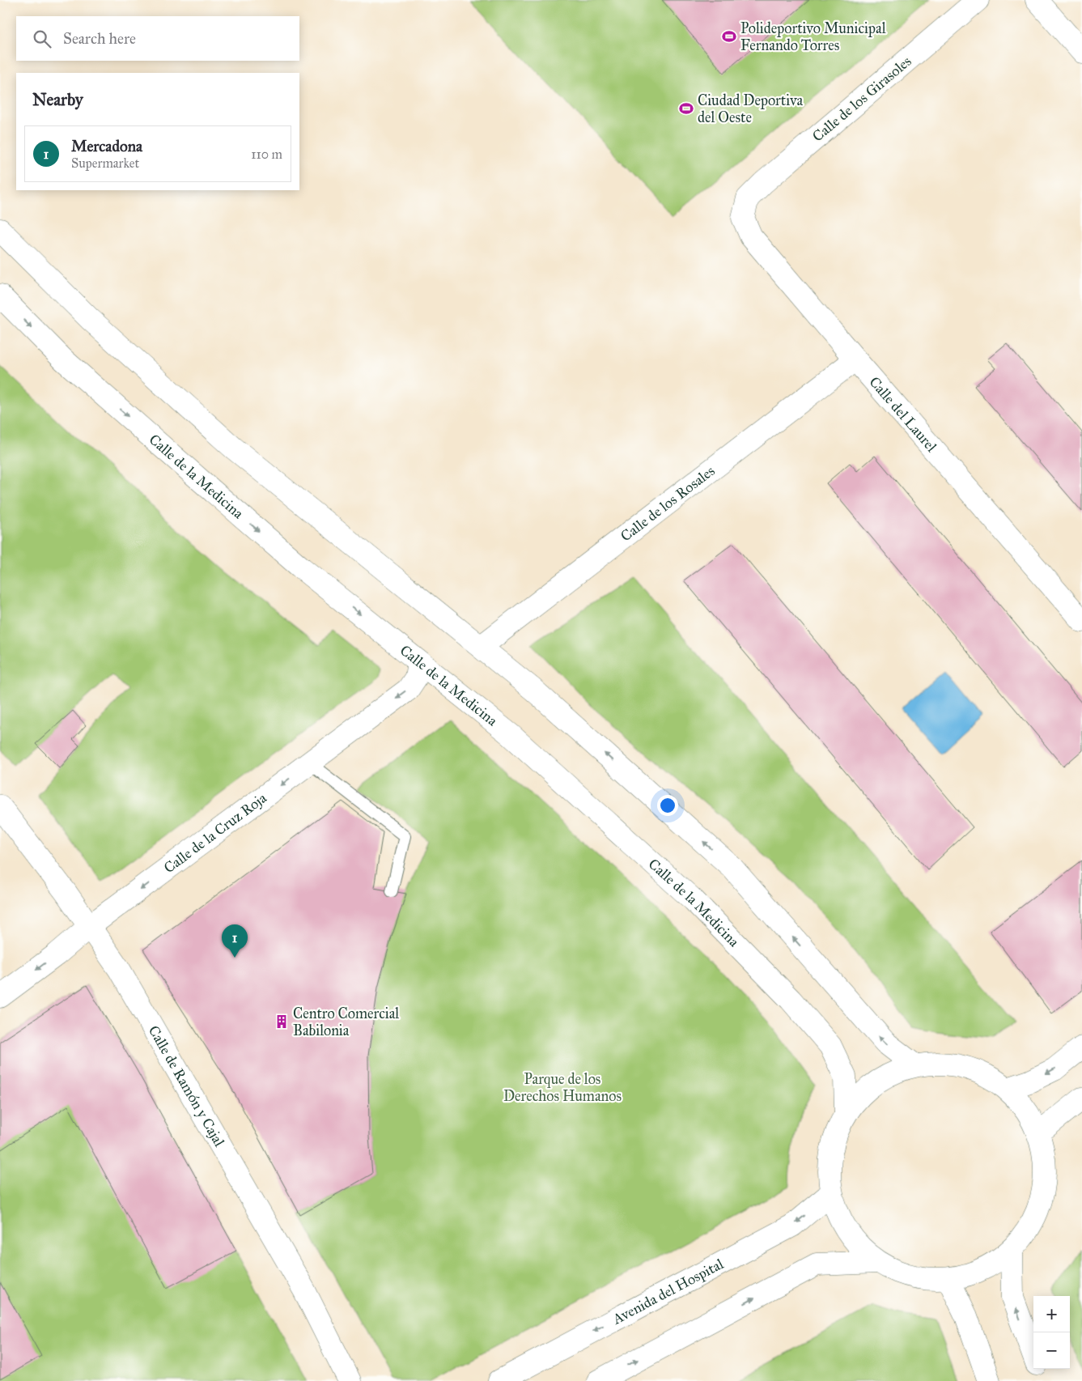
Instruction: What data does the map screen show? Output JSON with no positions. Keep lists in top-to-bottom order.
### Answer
{
  "streets": {
    "street": [
      "Calle de los Girasoles",
      "Calle del Laurel",
      "Calle de la Medicina",
      "Calle de los Rosales",
      "Calle de la Cruz Roja",
      "Calle de Ramón y Cajal",
      "Avenida del Hospital"
    ]
  },
  "crossings": [
    ["Calle de los Girasoles", "Calle del Laurel"],
    ["Calle del Laurel", "Calle de los Rosales"],
    ["Calle de la Medicina", "Calle de la Cruz Roja"],
    ["Calle de la Cruz Roja", "Calle de Ramón y Cajal"]
  ],
  "one_way": ["Calle de la Cruz Roja"],
  "parks": ["Parque de los Derechos Humanos"],
  "places": {
    "sports": ["Polideportivo Municipal Fernando Torres", "Ciudad Deportiva del Oeste"],
    "building": ["Centro Comercial Babilonia"]
  },
  "page": {
    "search": "Search here",
    "heading": "Nearby",
    "list": [
      {
        "mark": "1",
        "name": "Mercadona",
        "note": "Supermarket",
        "value": "110 m"
      }
    ],
    "pins": "1",
    "map_buttons": ["+", "−"]
  }
}
